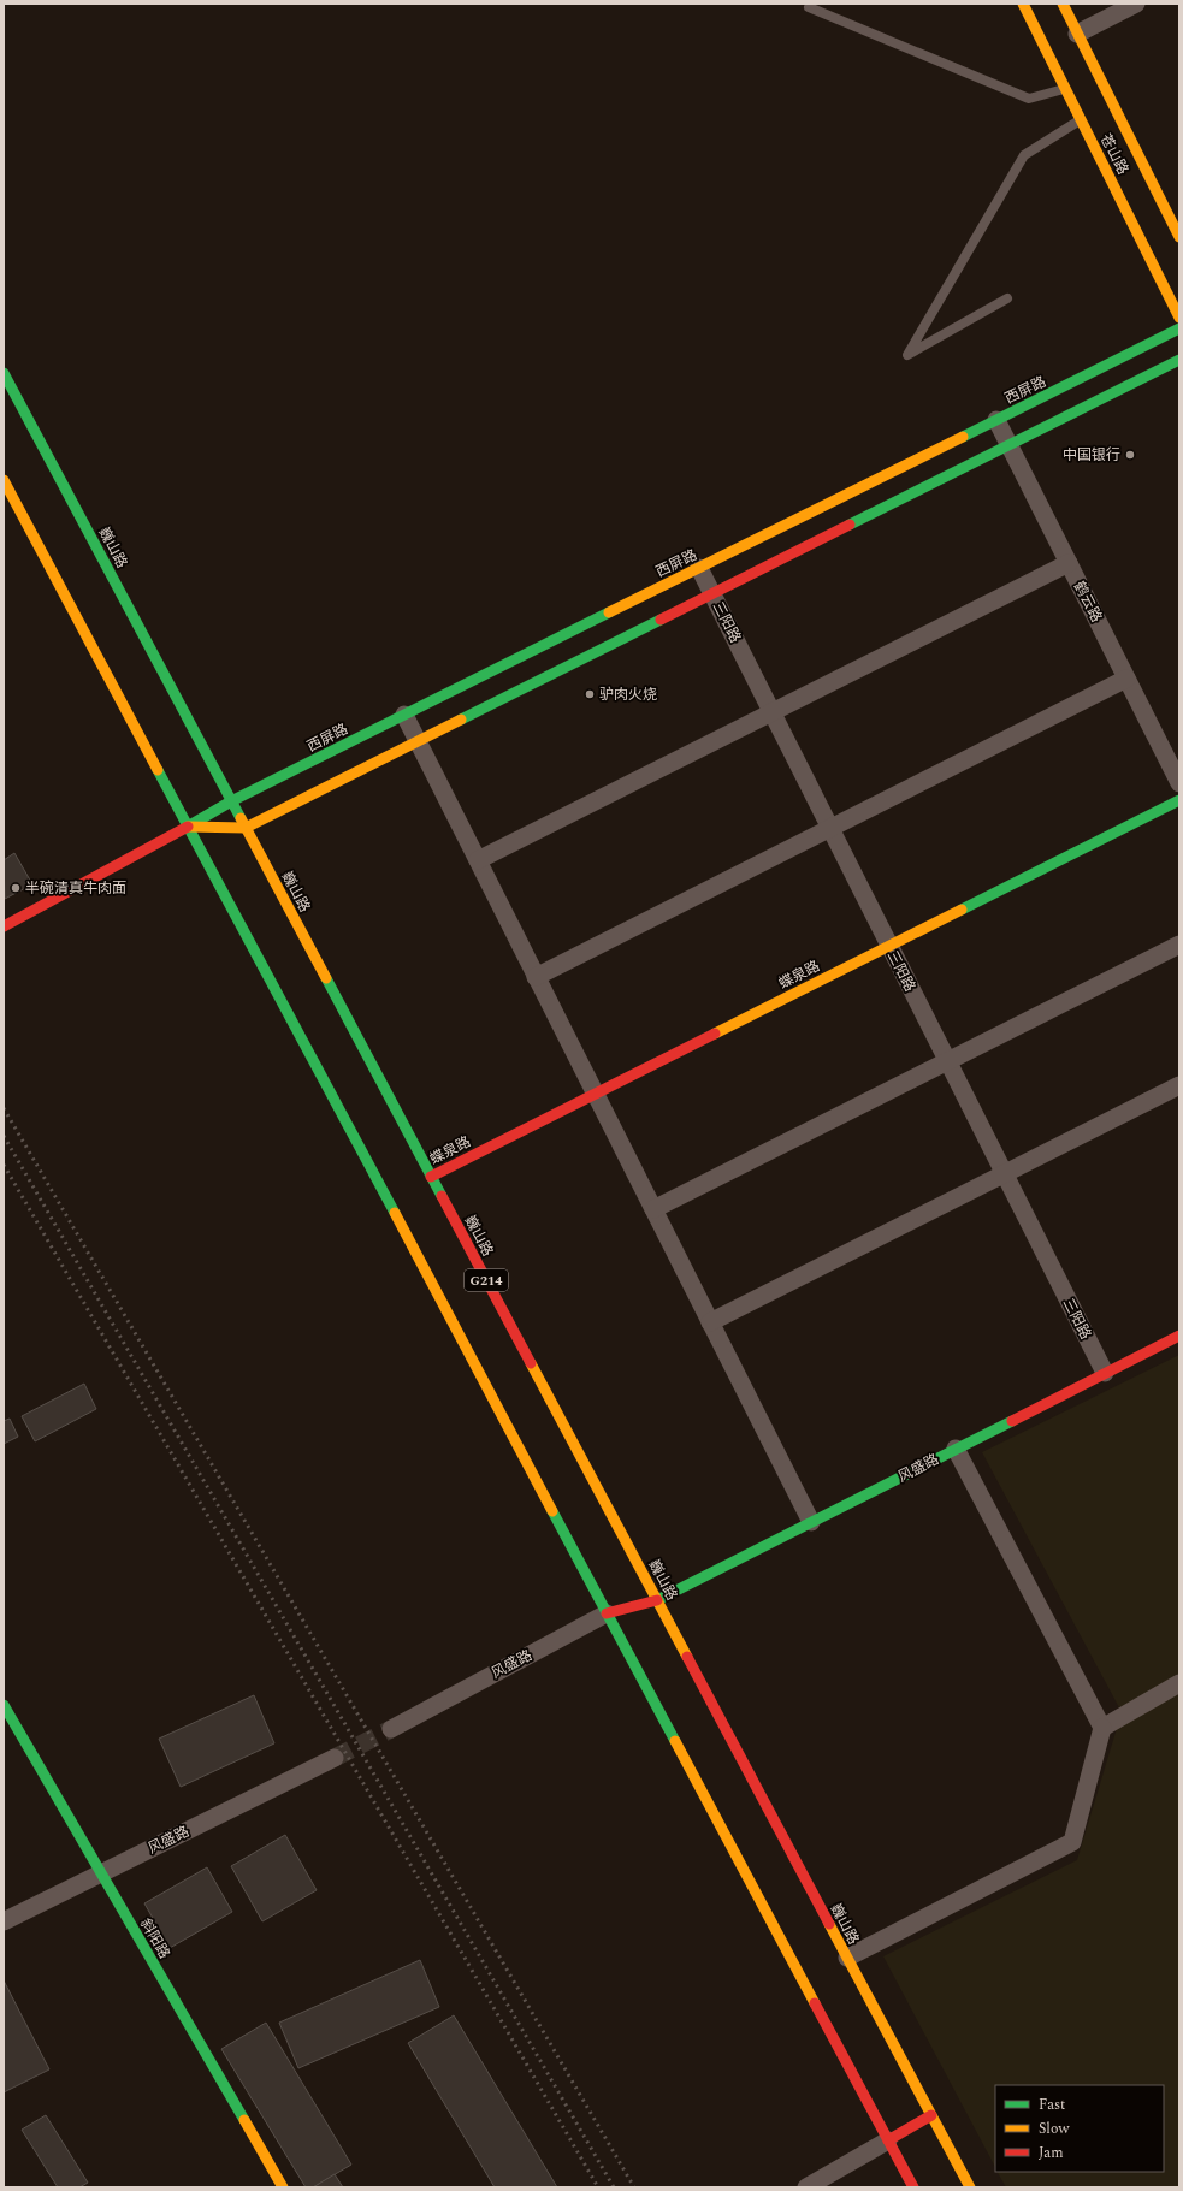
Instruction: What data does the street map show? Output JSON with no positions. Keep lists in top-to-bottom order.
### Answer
{
  "streets": {
    "main road": [
      "苍山路",
      "西屏路",
      "巍山路",
      "蝶泉路",
      "G214",
      "风盛路",
      "斜阳路"
    ],
    "street": ["鹤云路", "三阳路"]
  },
  "crossings": [
    ["西屏路", "巍山路"],
    ["西屏路", "鹤云路"],
    ["西屏路", "三阳路"],
    ["巍山路", "蝶泉路"],
    ["巍山路", "风盛路"],
    ["三阳路", "蝶泉路"],
    ["三阳路", "风盛路"],
    ["风盛路", "斜阳路"]
  ],
  "places": ["中国银行", "驴肉火烧", "半碗清真牛肉面"],
  "legend": ["Fast", "Slow", "Jam"]
}
